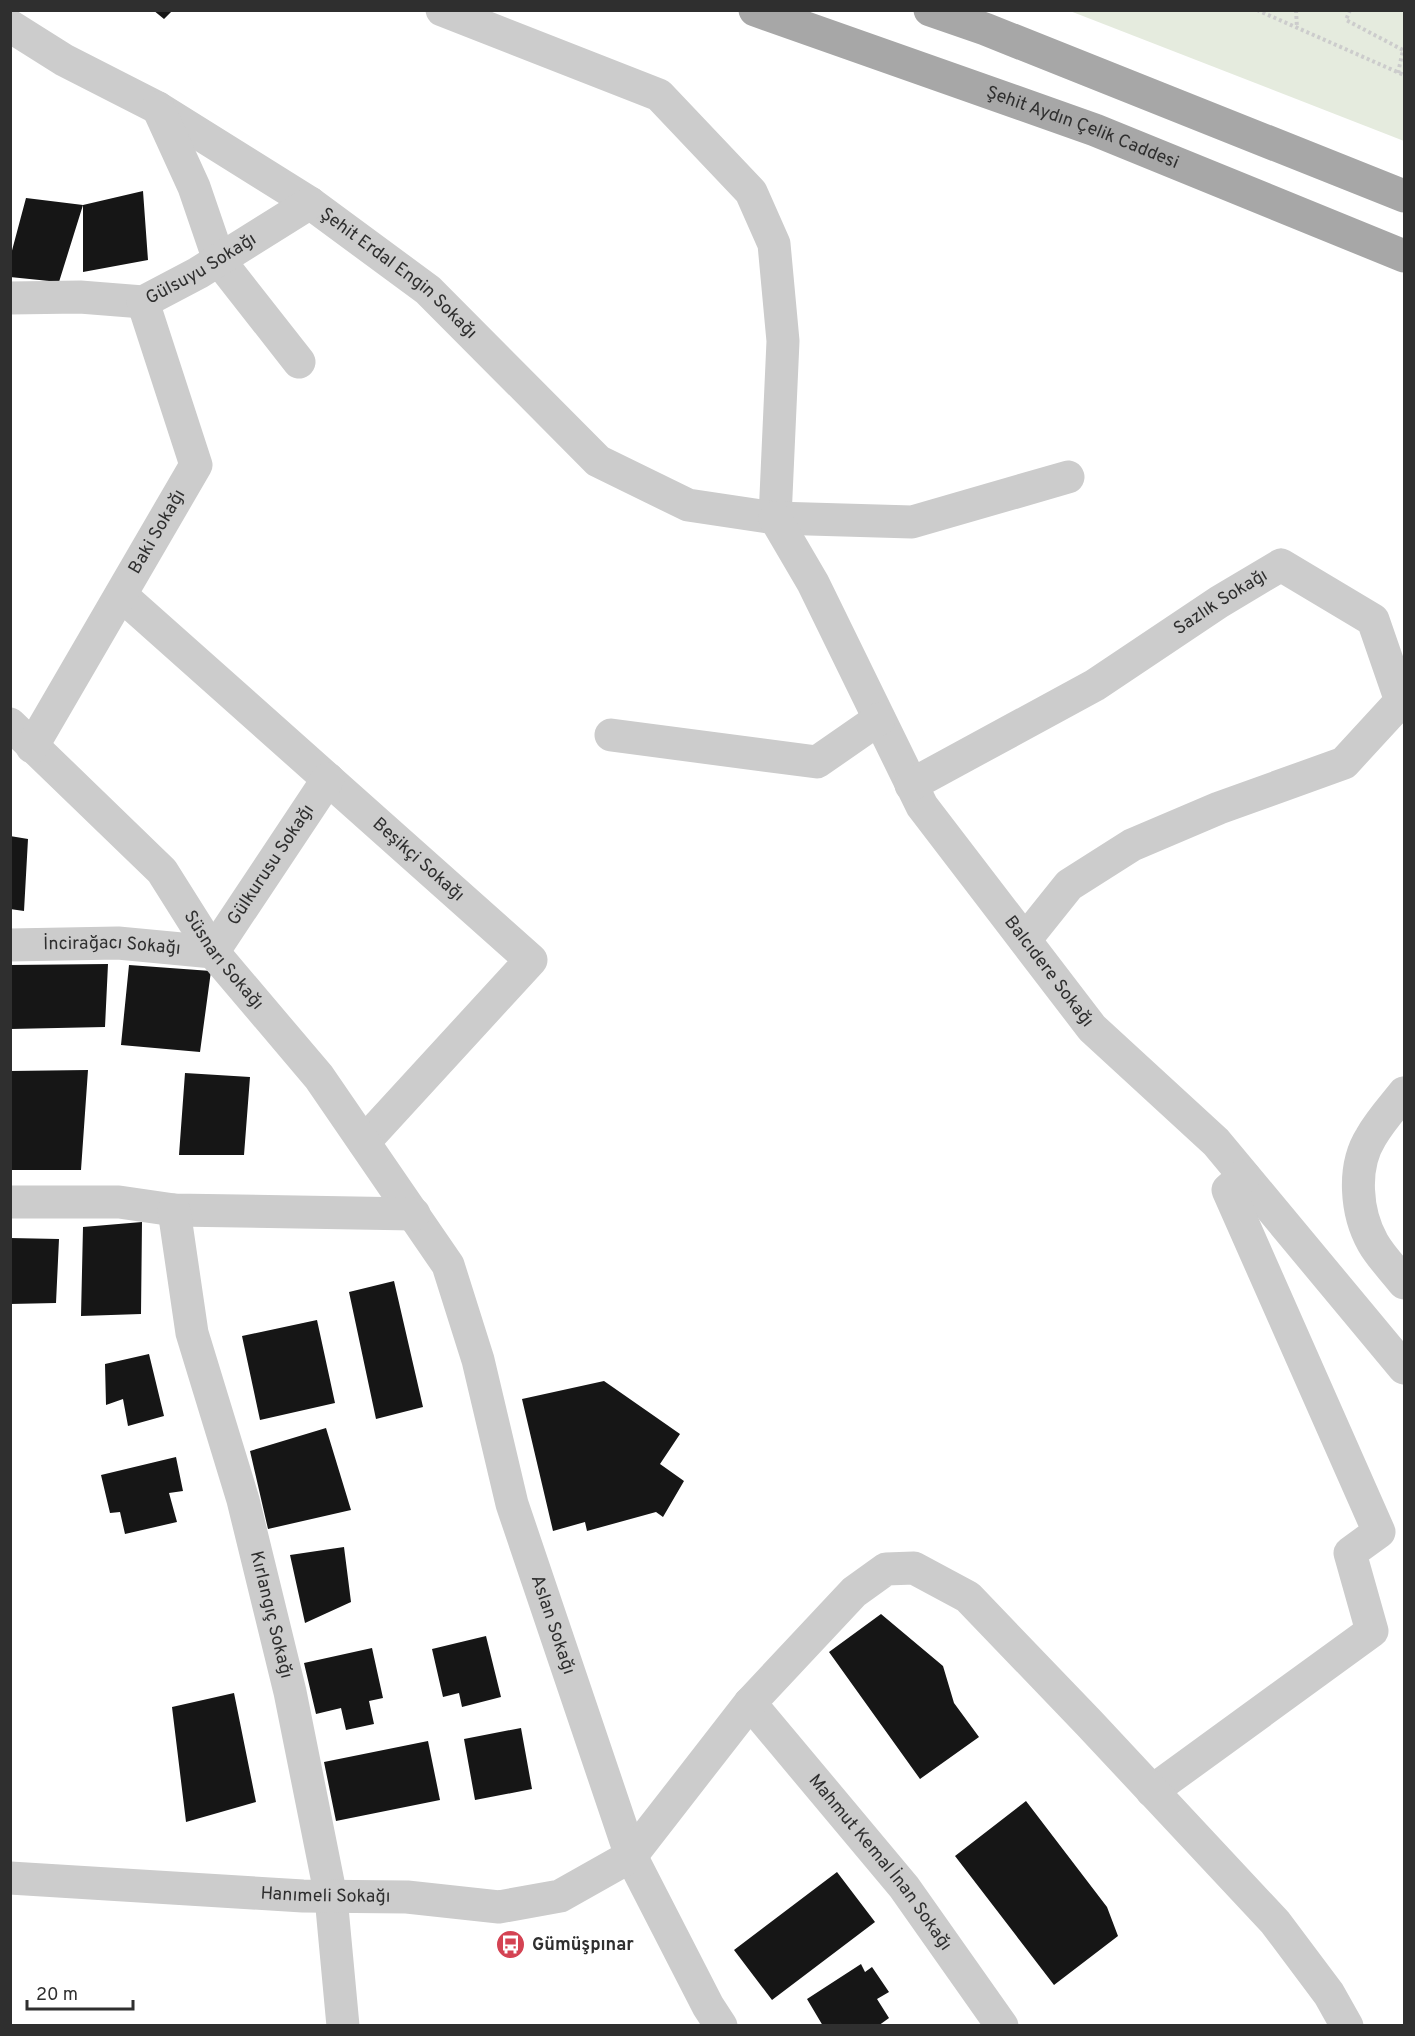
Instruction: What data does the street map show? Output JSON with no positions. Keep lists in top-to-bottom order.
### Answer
{
  "streets": {
    "main road": ["Şehit Aydın Çelik Caddesi"],
    "street": [
      "Gülsuyu Sokağı",
      "Şehit Erdal Engin Sokağı",
      "Baki Sokağı",
      "Sazlık Sokağı",
      "Beşikçi Sokağı",
      "Gülkurusu Sokağı",
      "İncirağacı Sokağı",
      "Süsnarı Sokağı",
      "Balcıdere Sokağı",
      "Kırlangıç Sokağı",
      "Aslan Sokağı",
      "Mahmut Kemal İnan Sokağı",
      "Hanımeli Sokağı"
    ]
  },
  "crossings": [
    ["Gülsuyu Sokağı", "Şehit Erdal Engin Sokağı"],
    ["Gülsuyu Sokağı", "Baki Sokağı"],
    ["Şehit Erdal Engin Sokağı", "Balcıdere Sokağı"],
    ["Baki Sokağı", "Beşikçi Sokağı"],
    ["Baki Sokağı", "Süsnarı Sokağı"],
    ["Sazlık Sokağı", "Balcıdere Sokağı"],
    ["Beşikçi Sokağı", "Gülkurusu Sokağı"],
    ["Beşikçi Sokağı", "Süsnarı Sokağı"],
    ["Gülkurusu Sokağı", "İncirağacı Sokağı"],
    ["Gülkurusu Sokağı", "Süsnarı Sokağı"],
    ["İncirağacı Sokağı", "Süsnarı Sokağı"],
    ["Süsnarı Sokağı", "Aslan Sokağı"],
    ["Kırlangıç Sokağı", "Hanımeli Sokağı"],
    ["Aslan Sokağı", "Hanımeli Sokağı"]
  ],
  "places": {
    "bus stop": ["Gümüşpınar"]
  },
  "scale_bar": "20 m"
}
